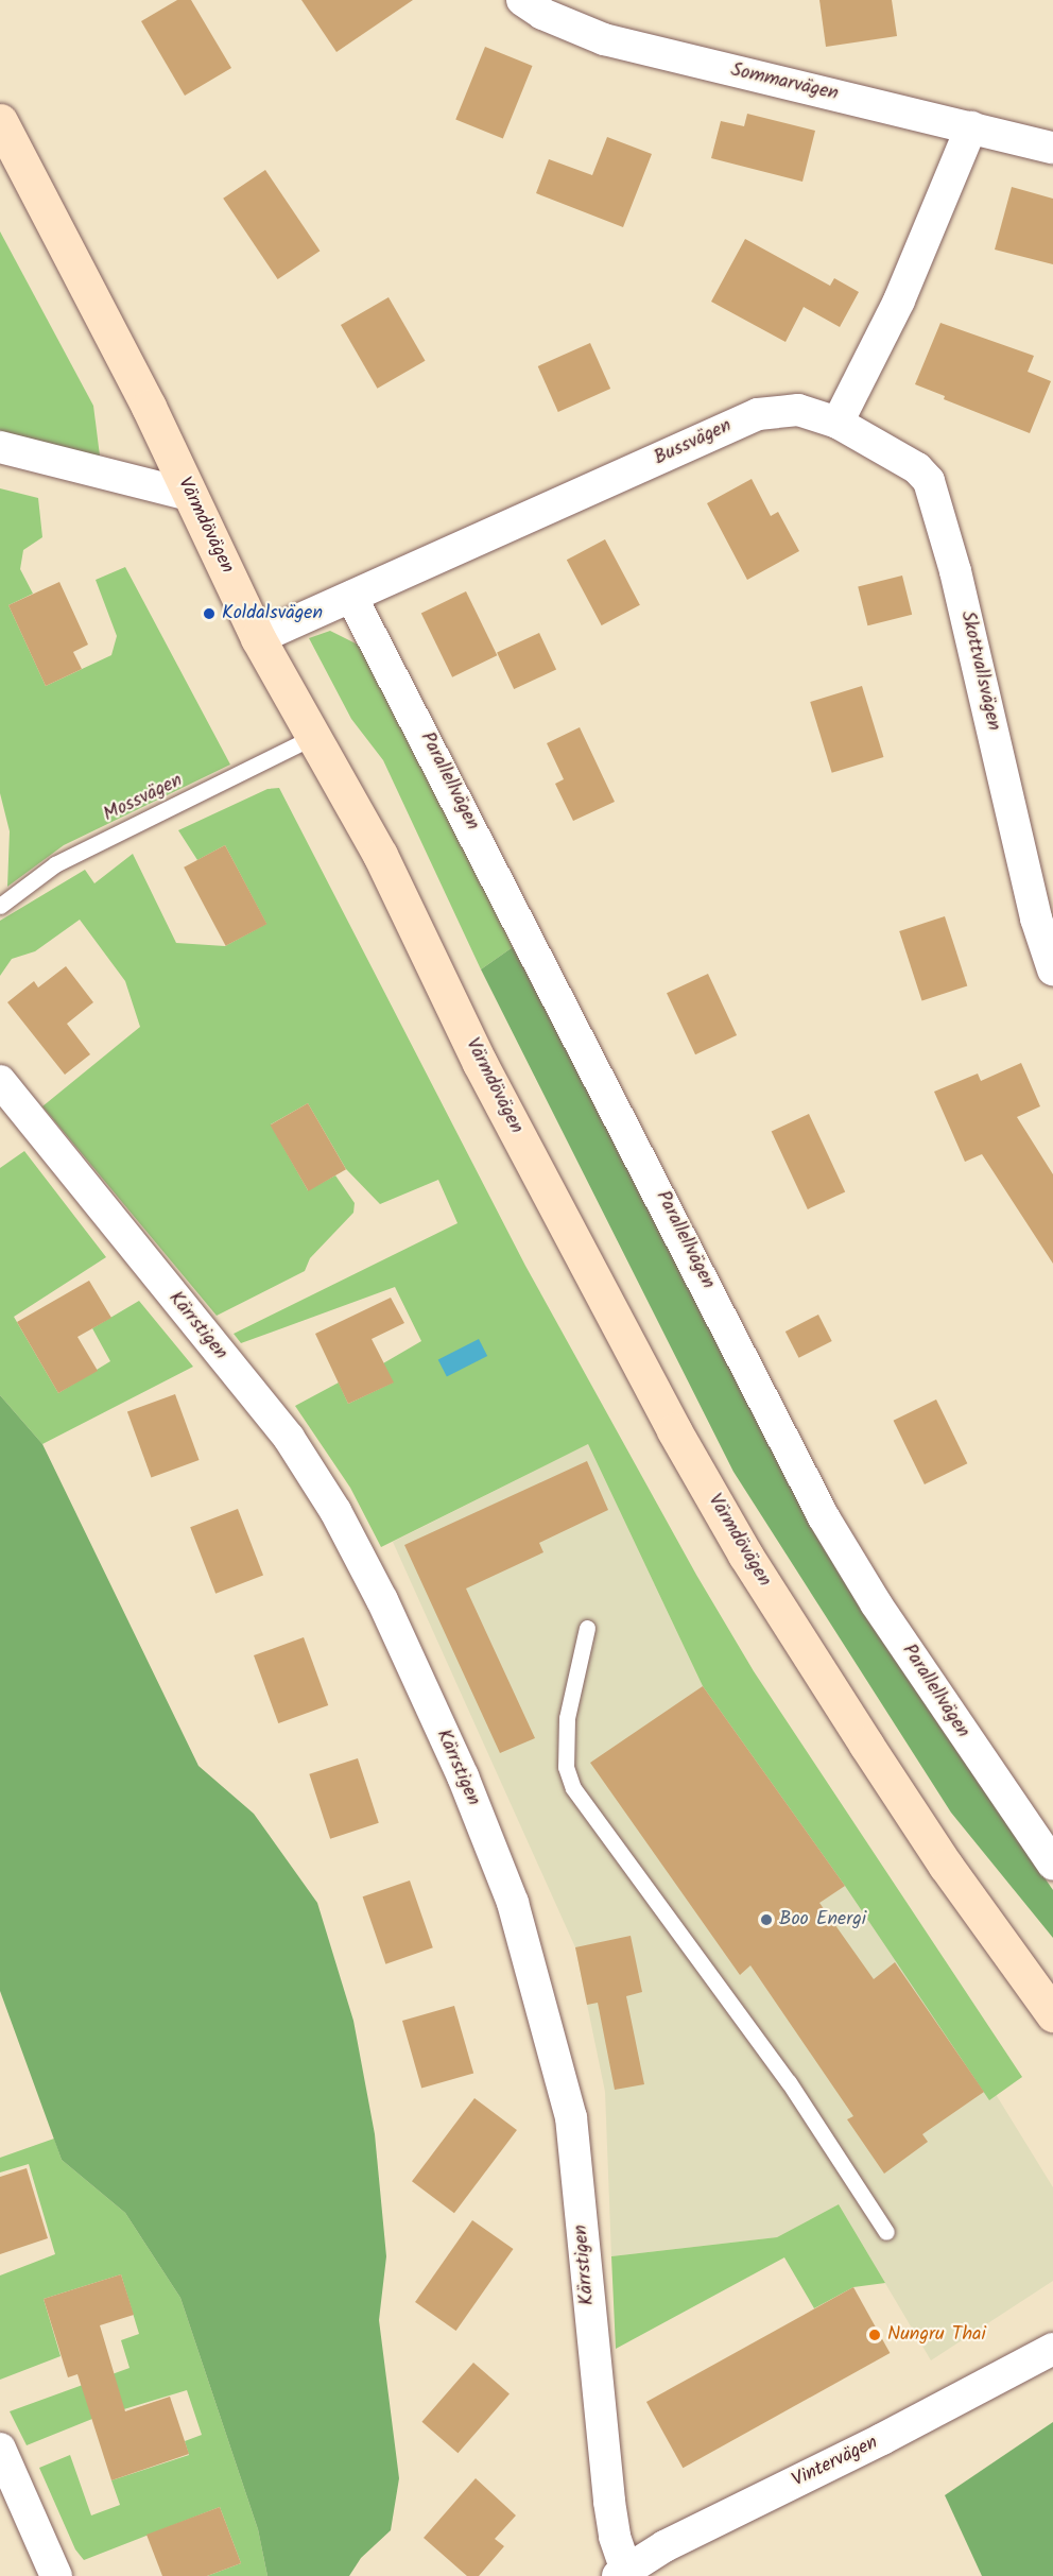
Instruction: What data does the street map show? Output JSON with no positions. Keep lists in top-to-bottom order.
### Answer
{
  "streets": {
    "main road": ["Värmdövägen"],
    "street": [
      "Sommarvägen",
      "Bussvägen",
      "Skottvallsvägen",
      "Parallellvägen",
      "Kärrstigen",
      "Vintervägen"
    ],
    "lane": ["Mossvägen"]
  },
  "crossings": [
    ["Bussvägen", "Värmdövägen"],
    ["Bussvägen", "Skottvallsvägen"],
    ["Bussvägen", "Parallellvägen"],
    ["Värmdövägen", "Mossvägen"],
    ["Kärrstigen", "Vintervägen"]
  ],
  "places": ["Koldalsvägen", "Boo Energi", "Nungru Thai"]
}
